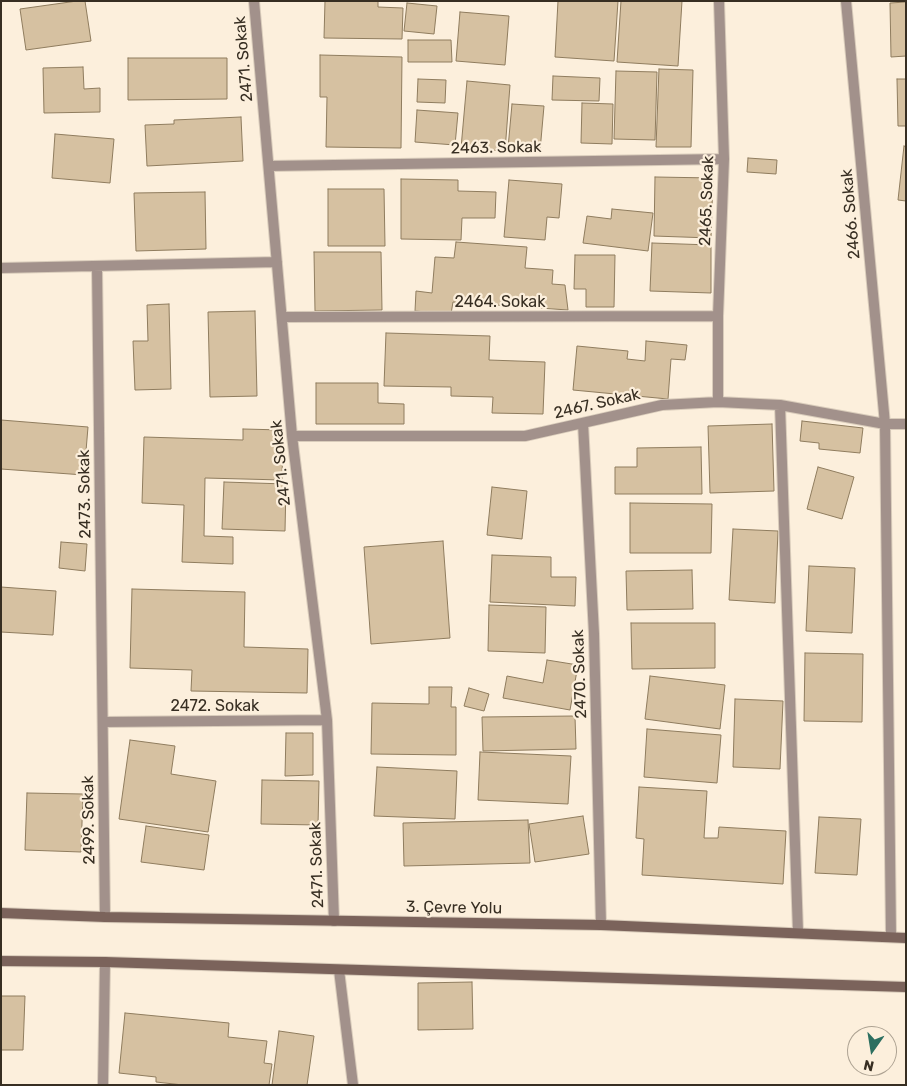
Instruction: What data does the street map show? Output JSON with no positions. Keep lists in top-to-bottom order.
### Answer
{
  "streets": {
    "main road": ["3. Çevre Yolu"],
    "street": [
      "2471. Sokak",
      "2463. Sokak",
      "2465. Sokak",
      "2466. Sokak",
      "2464. Sokak",
      "2467. Sokak",
      "2473. Sokak",
      "2470. Sokak",
      "2472. Sokak",
      "2499. Sokak"
    ]
  },
  "crossings": [
    ["2471. Sokak", "2463. Sokak"],
    ["2471. Sokak", "2464. Sokak"],
    ["2471. Sokak", "2467. Sokak"],
    ["2471. Sokak", "2472. Sokak"],
    ["2471. Sokak", "3. Çevre Yolu"],
    ["2463. Sokak", "2465. Sokak"],
    ["2465. Sokak", "2464. Sokak"],
    ["2465. Sokak", "2467. Sokak"],
    ["2466. Sokak", "2467. Sokak"],
    ["2466. Sokak", "3. Çevre Yolu"],
    ["2467. Sokak", "2470. Sokak"],
    ["2473. Sokak", "2472. Sokak"],
    ["2473. Sokak", "2499. Sokak"],
    ["2470. Sokak", "3. Çevre Yolu"],
    ["2472. Sokak", "2499. Sokak"],
    ["2499. Sokak", "3. Çevre Yolu"]
  ],
  "north": "bottom"
}
